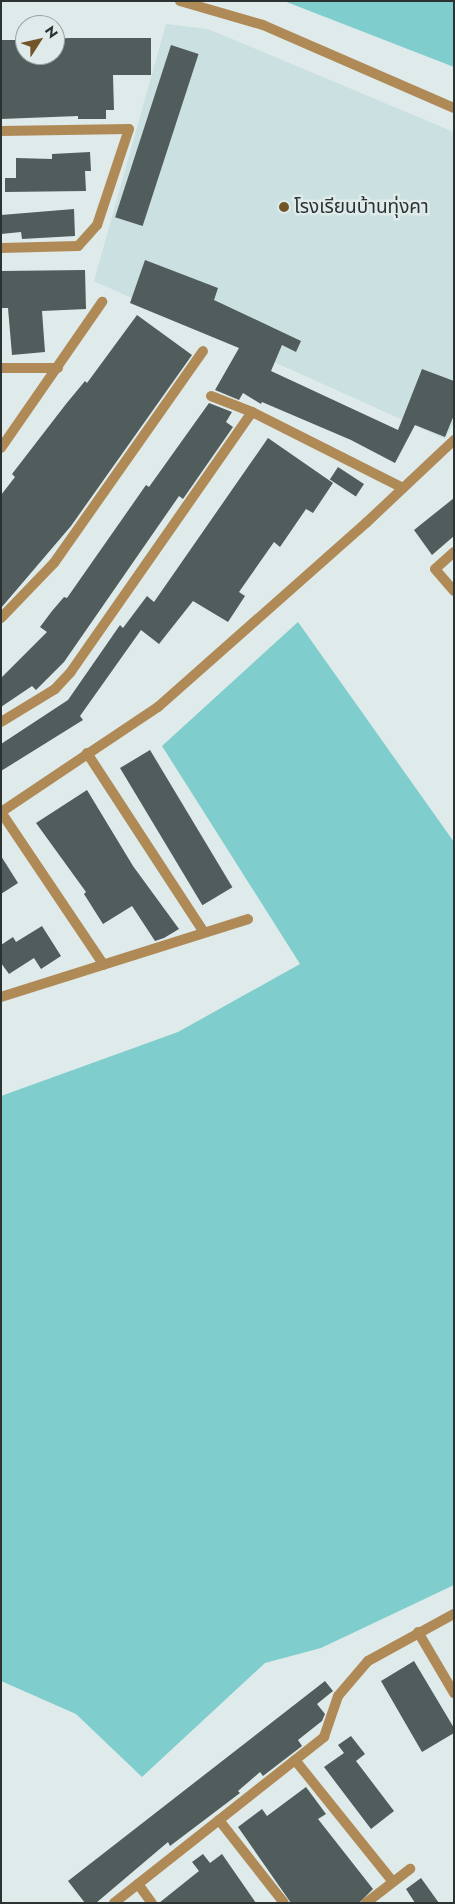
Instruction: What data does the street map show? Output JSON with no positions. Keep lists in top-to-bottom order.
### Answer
{
  "places": ["โรงเรียนบ้านทุ่งคา"],
  "north": "top right"
}
